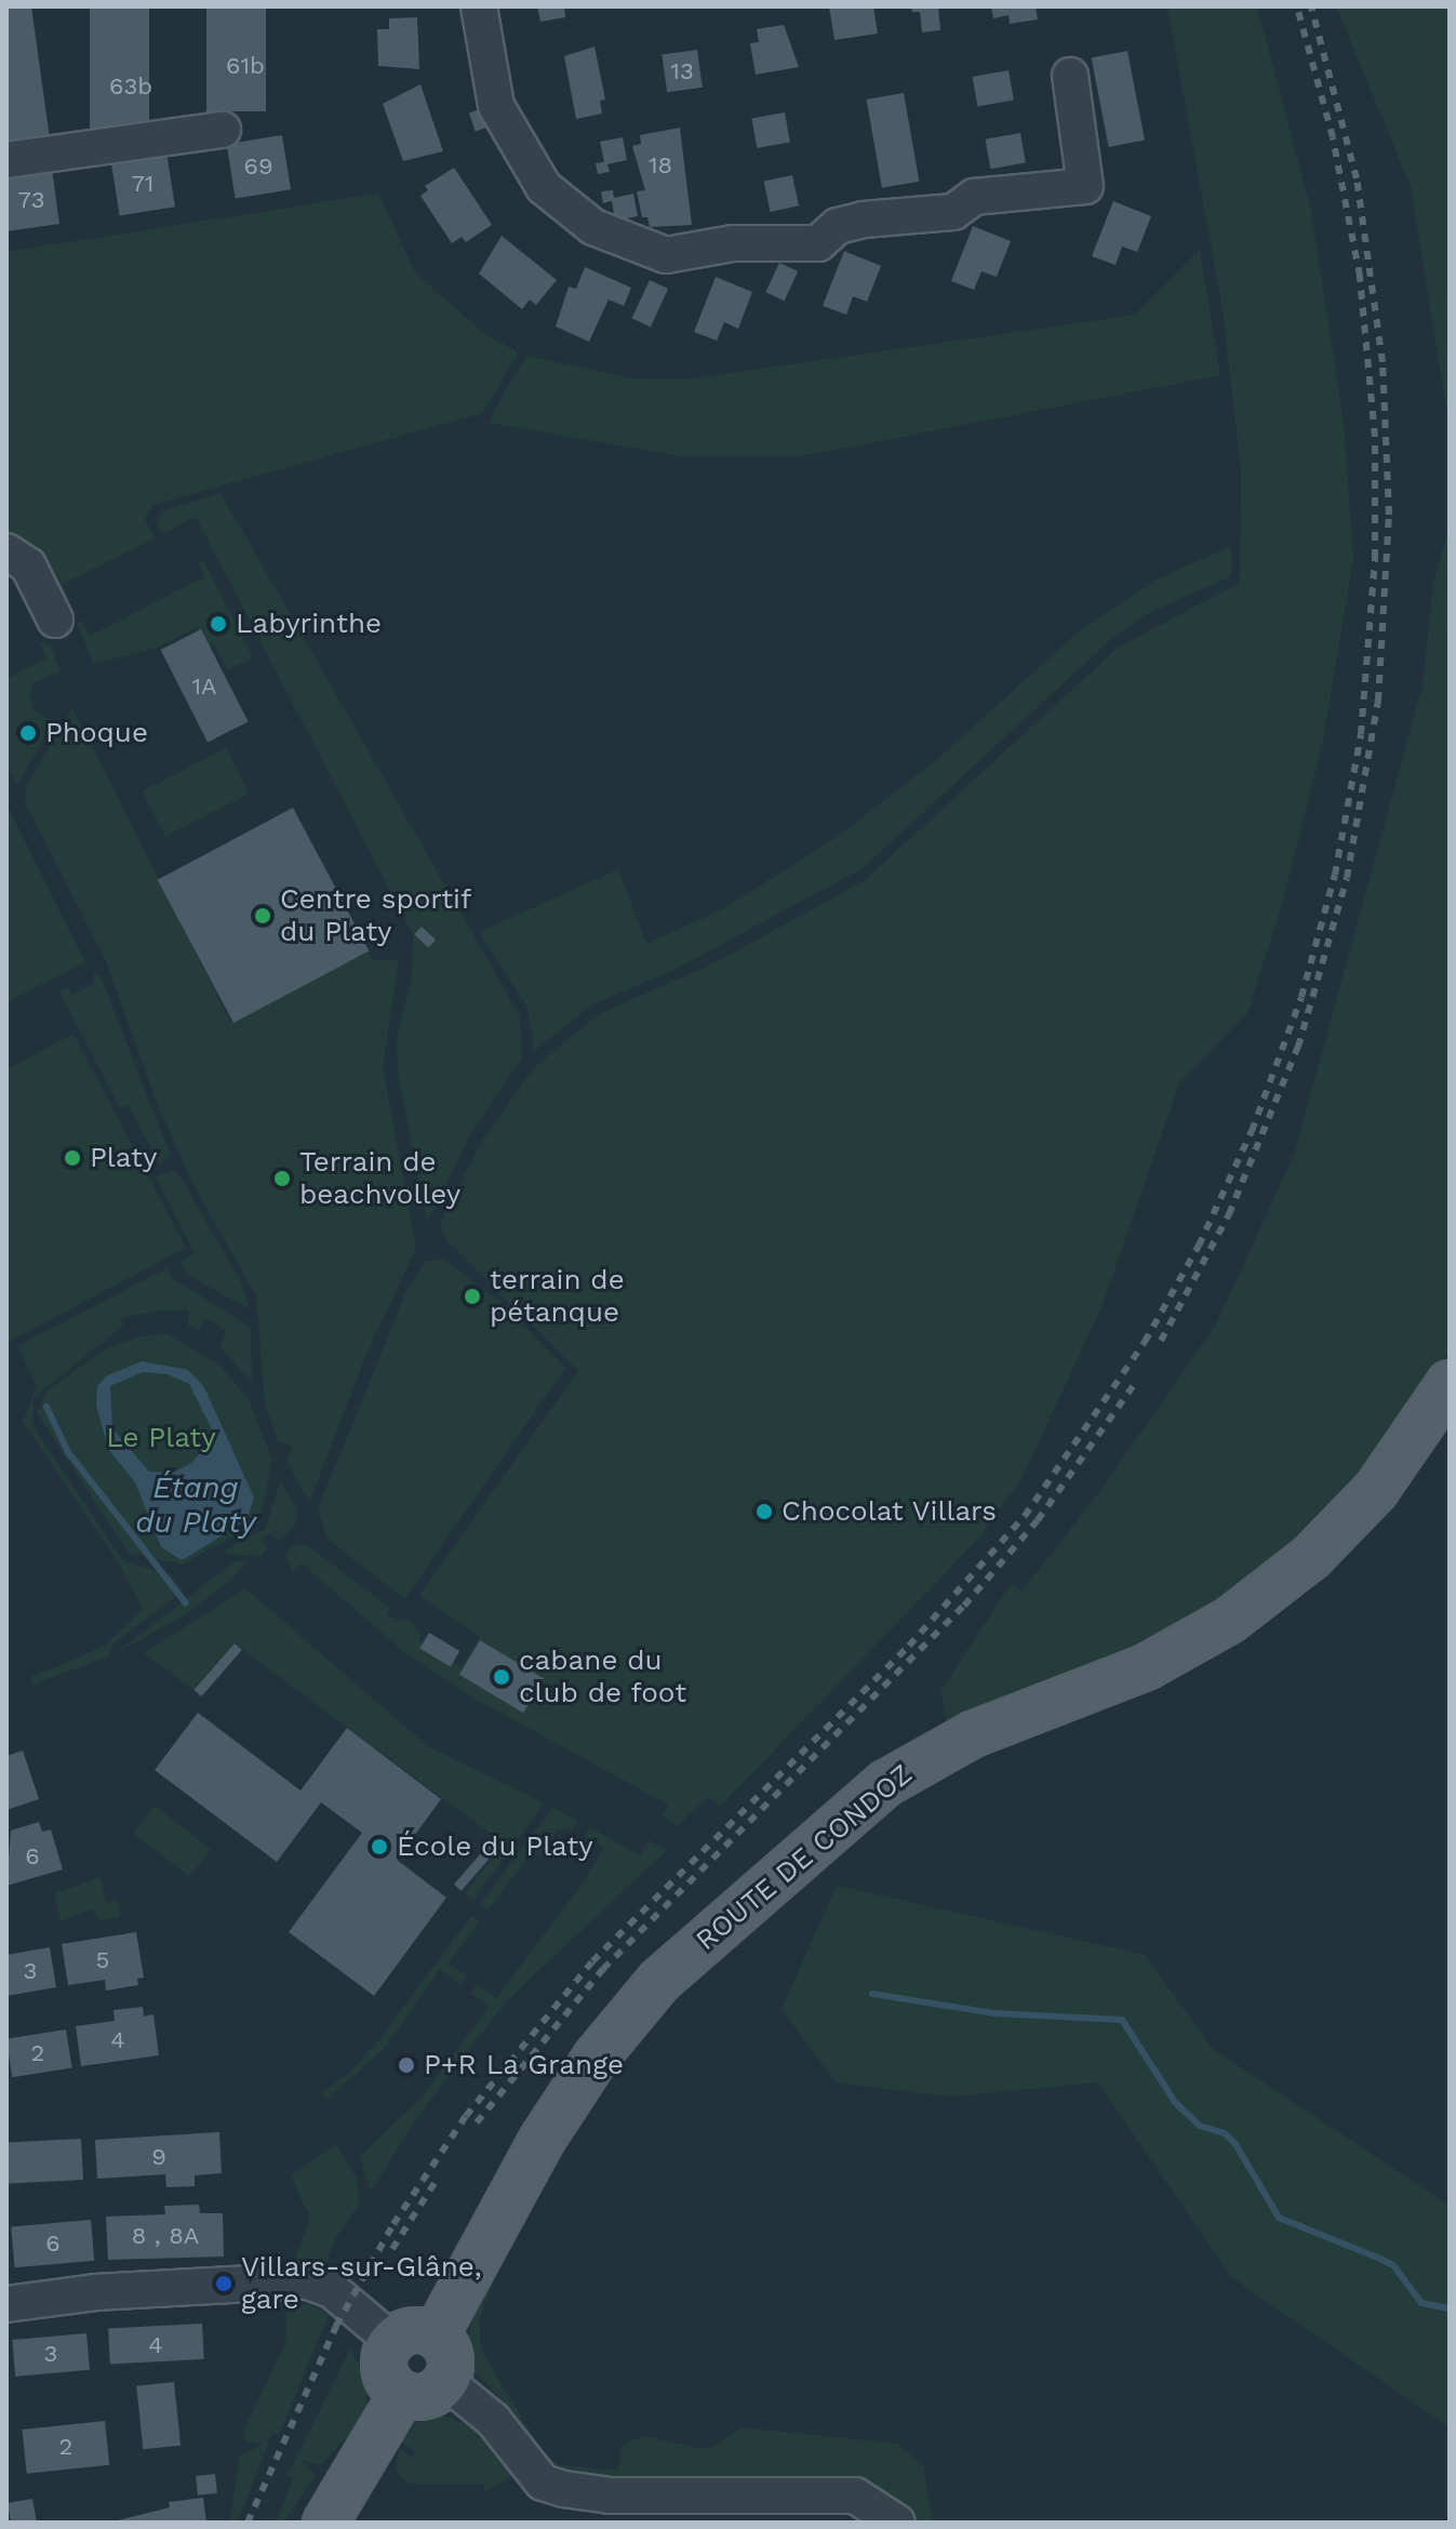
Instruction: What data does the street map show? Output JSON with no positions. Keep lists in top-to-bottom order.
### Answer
{
  "streets": {
    "main road": ["ROUTE DE CONDOZ"]
  },
  "water": ["Étang du Platy"],
  "parks": ["Le Platy"],
  "places": [
    "Labyrinthe",
    "Phoque",
    "Centre sportif du Platy",
    "Platy",
    "Terrain de beachvolley",
    "terrain de pétanque",
    "Chocolat Villars",
    "cabane du club de foot",
    "École du Platy",
    "P+R La Grange",
    "Villars-sur-Glâne, gare"
  ],
  "house_numbers": [
    "61b",
    "13",
    "63b",
    "18",
    "69",
    "71",
    "73",
    "1A",
    "6",
    "5",
    "3",
    "4",
    "2",
    "9",
    "8 , 8A",
    "6",
    "4",
    "3",
    "2"
  ]
}
